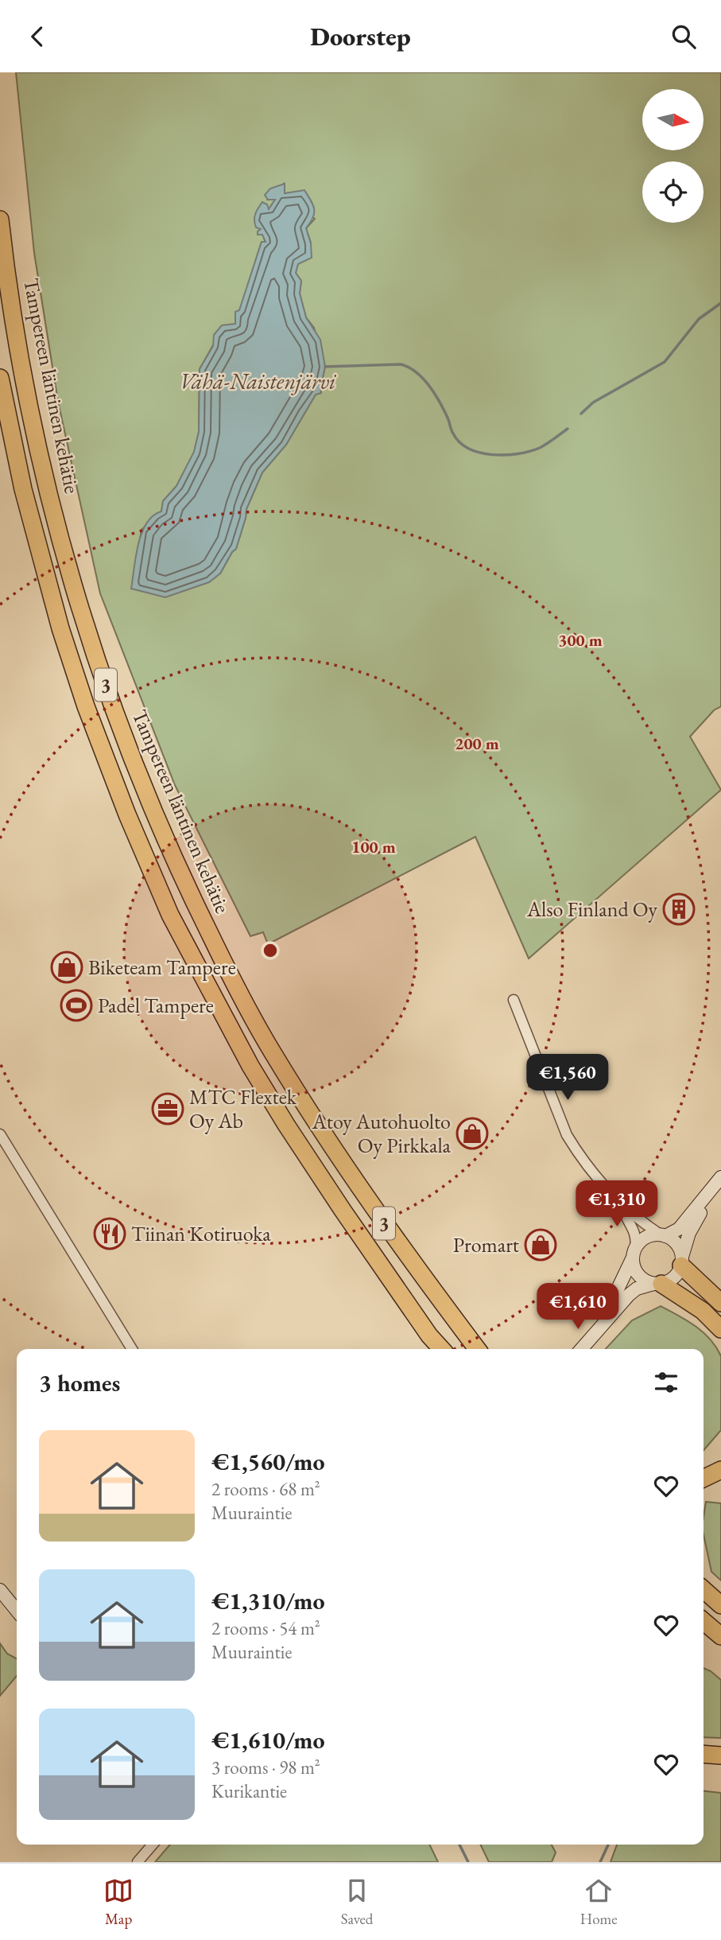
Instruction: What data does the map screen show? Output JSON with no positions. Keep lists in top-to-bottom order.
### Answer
{
  "streets": {
    "highway": ["Tampereen läntinen kehätie", "3"]
  },
  "water": ["Vähä-Naistenjärvi"],
  "places": {
    "building": ["Also Finland Oy"],
    "shop": ["Biketeam Tampere", "Atoy Autohuolto Oy Pirkkala", "Promart"],
    "sports": ["Padel Tampere"],
    "office": ["MTC Flextek Oy Ab"],
    "restaurant": ["Tiinan Kotiruoka"]
  },
  "north": "right",
  "page": {
    "header": "Doorstep",
    "price": ["€1,560", "€1,310", "€1,610"],
    "heading": "3 homes",
    "list": [
      {
        "name": "€1,560/mo",
        "note": "2 rooms · 68 m² · Muuraintie"
      },
      {
        "name": "€1,310/mo",
        "note": "2 rooms · 54 m² · Muuraintie"
      },
      {
        "name": "€1,610/mo",
        "note": "3 rooms · 98 m² · Kurikantie"
      }
    ],
    "tabs": ["Map", "Saved", "Home"]
  },
  "rings": ["300 m", "200 m", "100 m"]
}
